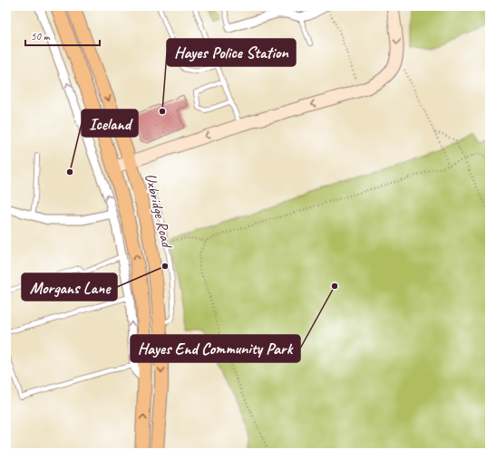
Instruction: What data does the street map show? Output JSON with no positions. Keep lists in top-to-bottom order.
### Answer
{
  "streets": {
    "main road": ["Uxbridge Road"]
  },
  "places": [
    "Hayes Police Station",
    "Iceland",
    "Morgans Lane",
    "Hayes End Community Park"
  ],
  "scale_bar": "50 m"
}
